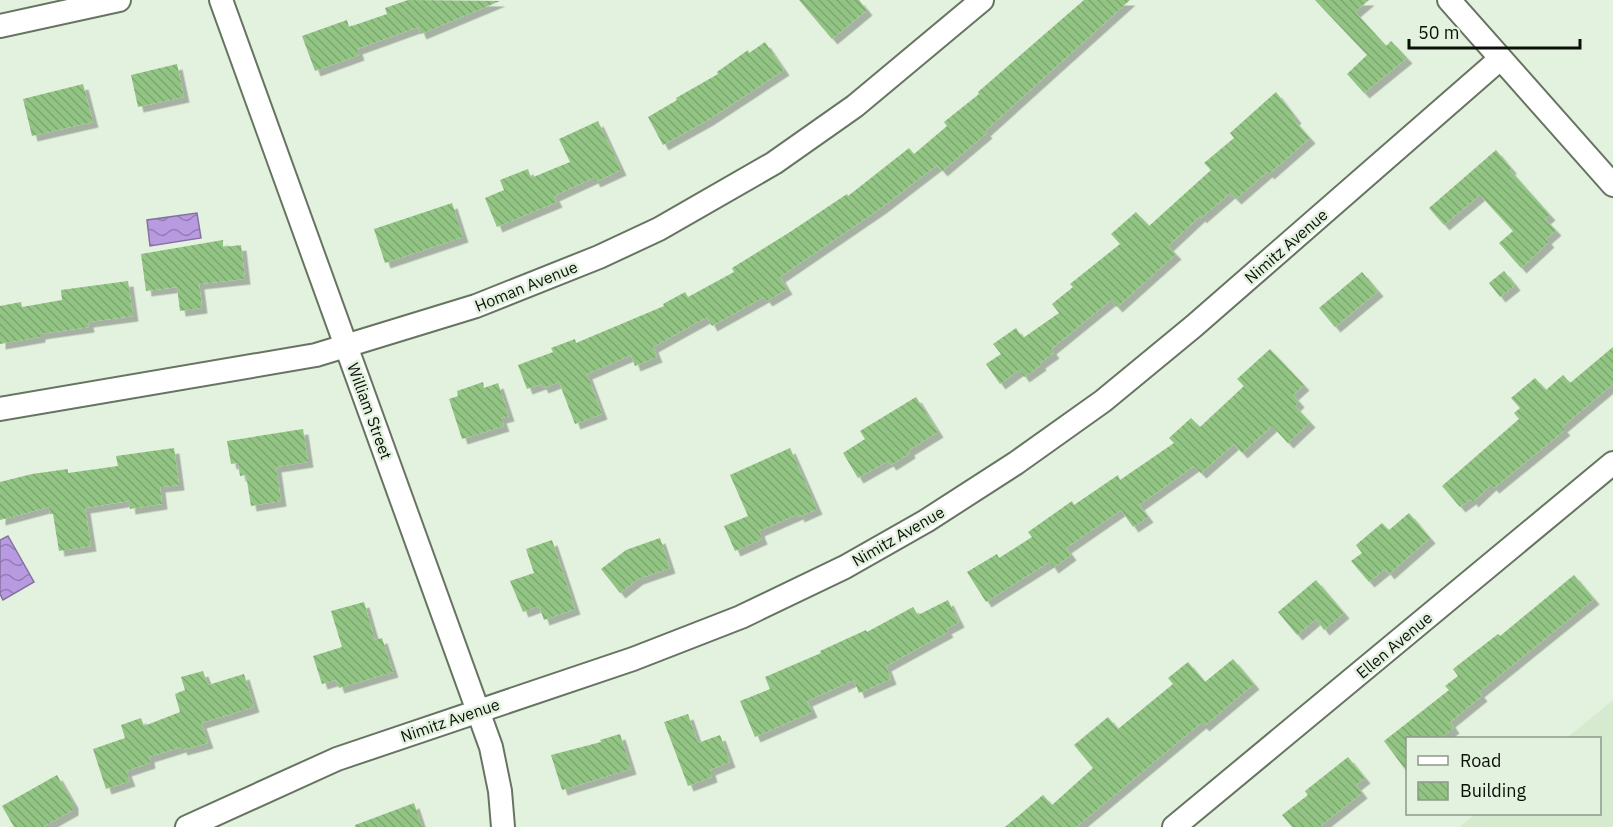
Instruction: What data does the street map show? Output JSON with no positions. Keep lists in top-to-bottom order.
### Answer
{
  "streets": {
    "street": [
      "Nimitz Avenue",
      "Homan Avenue",
      "William Street",
      "Ellen Avenue"
    ]
  },
  "crossings": [
    ["Nimitz Avenue", "William Street"],
    ["Homan Avenue", "William Street"]
  ],
  "legend": ["Road", "Building"],
  "scale_bar": "50 m"
}
